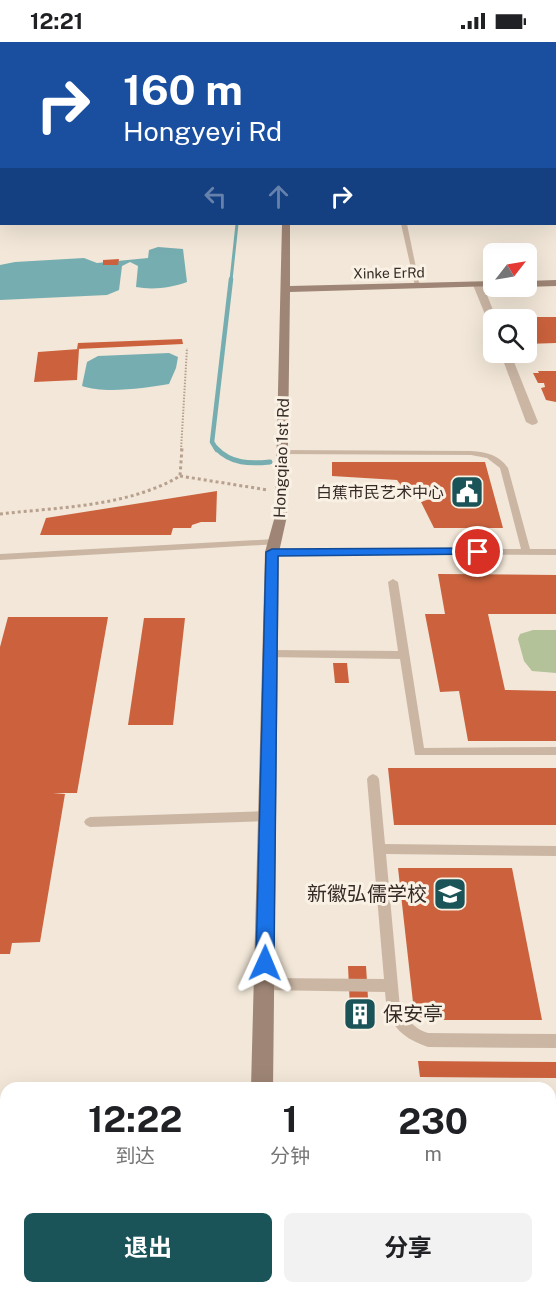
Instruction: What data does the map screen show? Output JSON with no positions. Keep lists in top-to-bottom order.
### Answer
{
  "streets": {
    "street": ["Xinke ErRd", "Hongqiao 1st Rd"]
  },
  "crossings": [
    ["Xinke ErRd", "Hongqiao 1st Rd"]
  ],
  "places": {
    "public building": ["白蕉市民艺术中心"],
    "school or university": ["新徽弘儒学校"],
    "building": ["保安亭"]
  },
  "north": "top right",
  "page": {
    "status": "12:21",
    "turn": ["160 m", "Hongyeyi Rd"],
    "eta": [
      "12:22",
      "到达",
      "1",
      "分钟",
      "230",
      "m"
    ],
    "buttons": ["退出", "分享"]
  }
}
